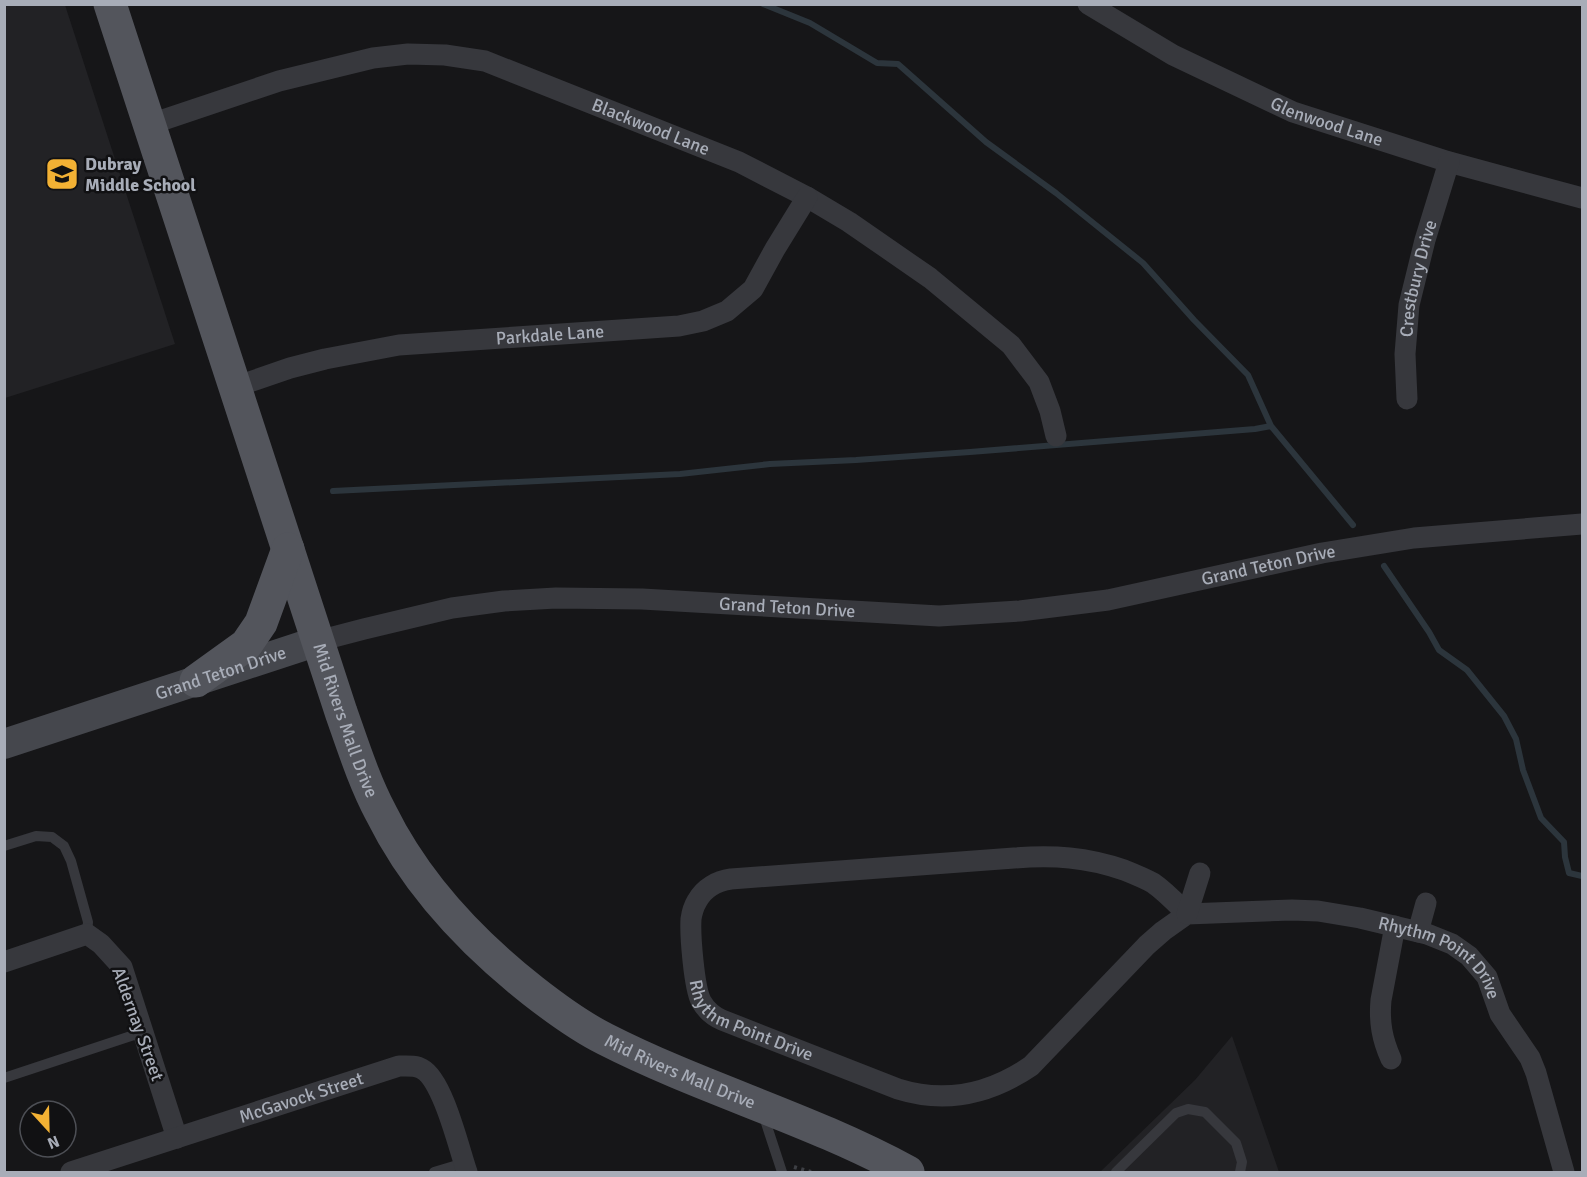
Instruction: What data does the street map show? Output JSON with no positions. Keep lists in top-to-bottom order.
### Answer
{
  "streets": {
    "main road": ["Mid Rivers Mall Drive"],
    "street": [
      "Glenwood Lane",
      "Blackwood Lane",
      "Crestbury Drive",
      "Parkdale Lane",
      "Grand Teton Drive",
      "Rhythm Point Drive",
      "Aldernay Street",
      "McGavock Street"
    ]
  },
  "crossings": [
    ["Glenwood Lane", "Crestbury Drive"],
    ["Blackwood Lane", "Parkdale Lane"],
    ["Blackwood Lane", "Mid Rivers Mall Drive"],
    ["Parkdale Lane", "Mid Rivers Mall Drive"],
    ["Grand Teton Drive", "Mid Rivers Mall Drive"],
    ["Aldernay Street", "McGavock Street"]
  ],
  "places": {
    "school or university": ["Dubray Middle School"]
  },
  "north": "bottom"
}
